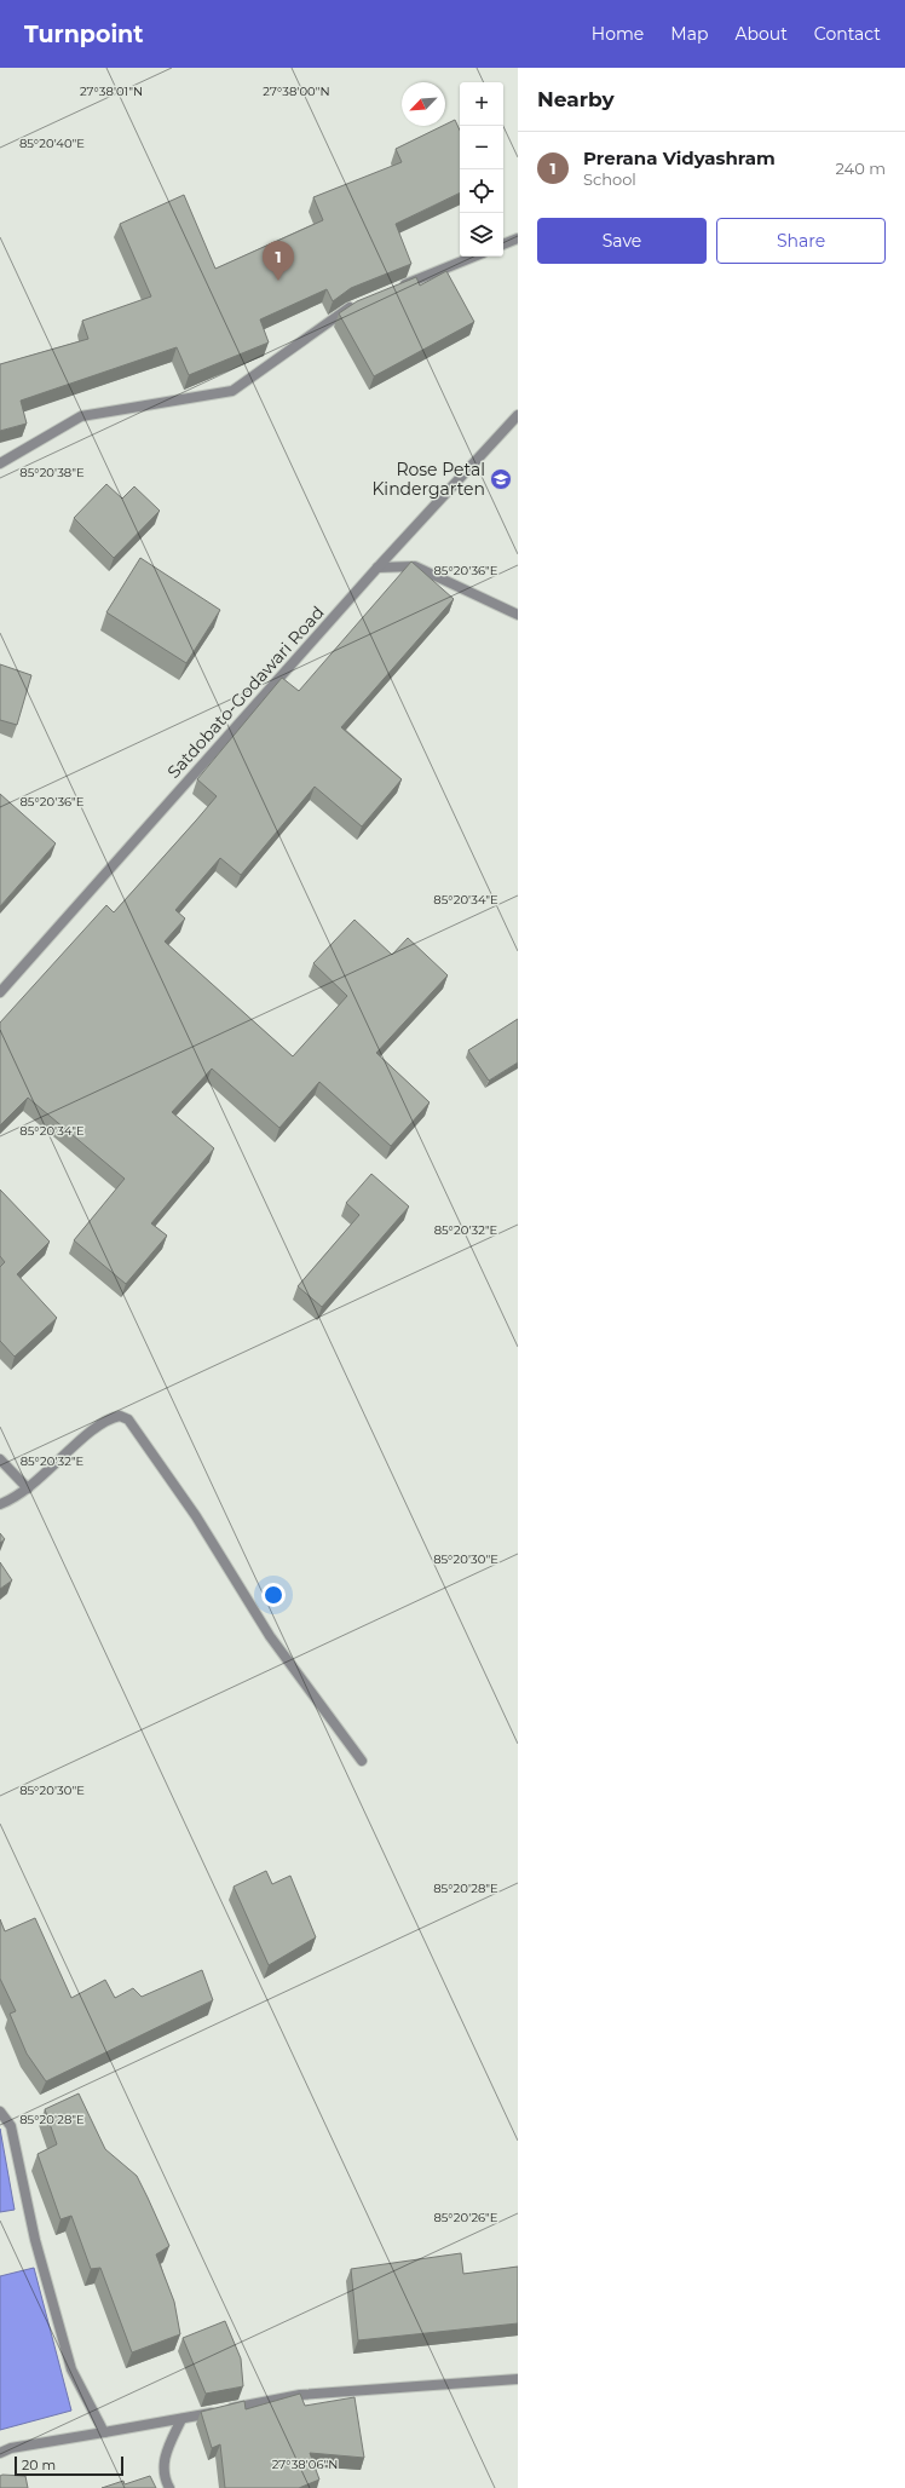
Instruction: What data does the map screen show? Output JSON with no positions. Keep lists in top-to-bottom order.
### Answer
{
  "streets": {
    "street": ["Satdobato-Godawari Road"]
  },
  "places": {
    "school or university": ["Rose Petal Kindergarten"]
  },
  "scale_bar": "20 m",
  "north": "bottom left",
  "page": {
    "header": "Turnpoint",
    "nav": [
      "Home",
      "Map",
      "About",
      "Contact"
    ],
    "heading": "Nearby",
    "map_buttons": ["+", "−"],
    "list": [
      {
        "mark": "1",
        "name": "Prerana Vidyashram",
        "note": "School",
        "value": "240 m"
      }
    ],
    "buttons": ["Save", "Share"],
    "pins": "1",
    "scale": "20 m"
  },
  "coordinates": [
    "27°38'01\"N",
    "27°38'00\"N",
    "85°20'40\"E",
    "85°20'38\"E",
    "85°20'36\"E",
    "85°20'34\"E",
    "85°20'32\"E",
    "85°20'30\"E",
    "85°20'28\"E",
    "85°20'26\"E",
    "27°38'06\"N"
  ]
}
